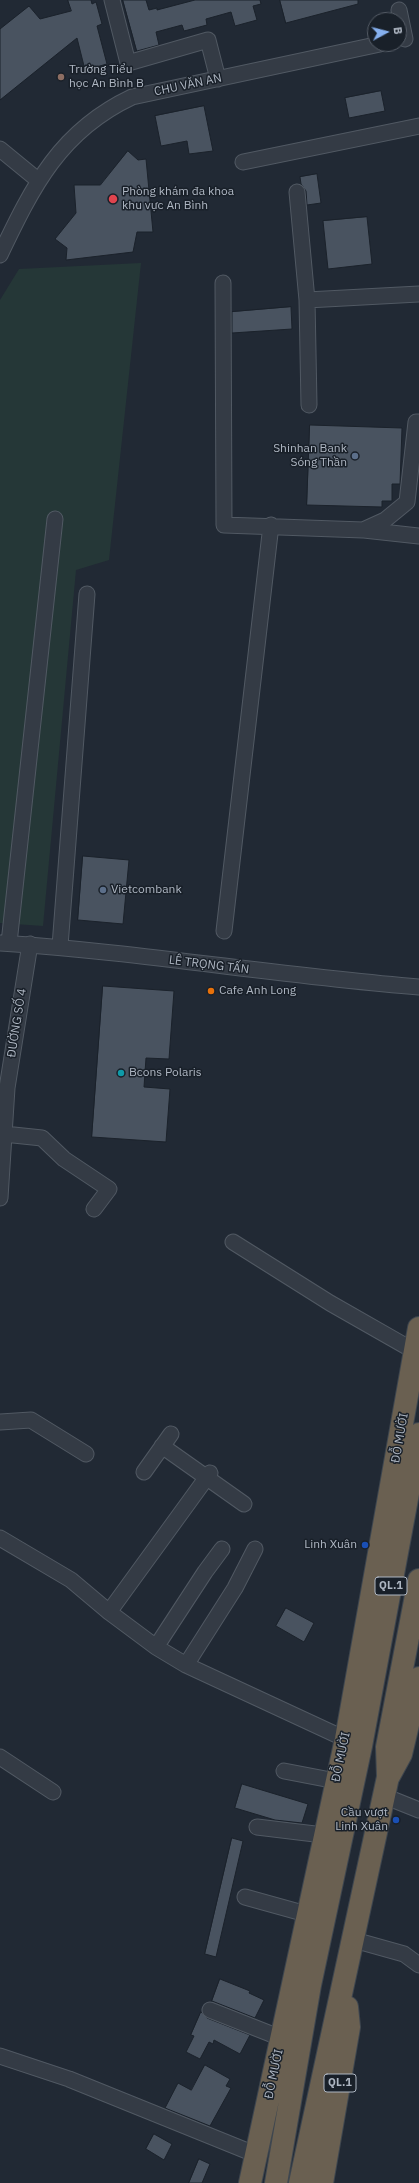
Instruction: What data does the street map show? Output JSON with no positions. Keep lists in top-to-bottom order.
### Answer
{
  "streets": {
    "highway": ["ĐỖ MƯỜI", "QL.1"],
    "street": ["CHU VĂN AN", "LÊ TRỌNG TẤN", "ĐƯỜNG SỐ 4"]
  },
  "crossings": [
    ["LÊ TRỌNG TẤN", "ĐƯỜNG SỐ 4"],
    ["ĐỖ MƯỜI", "QL.1"]
  ],
  "places": [
    "Trường Tiểu học An Bình B",
    "Phòng khám đa khoa khu vực An Bình",
    "Shinhan Bank Sóng Thần",
    "Vietcombank",
    "Cafe Anh Long",
    "Bcons Polaris",
    "Linh Xuân",
    "Cầu vượt Linh Xuân"
  ],
  "north": "right"
}
